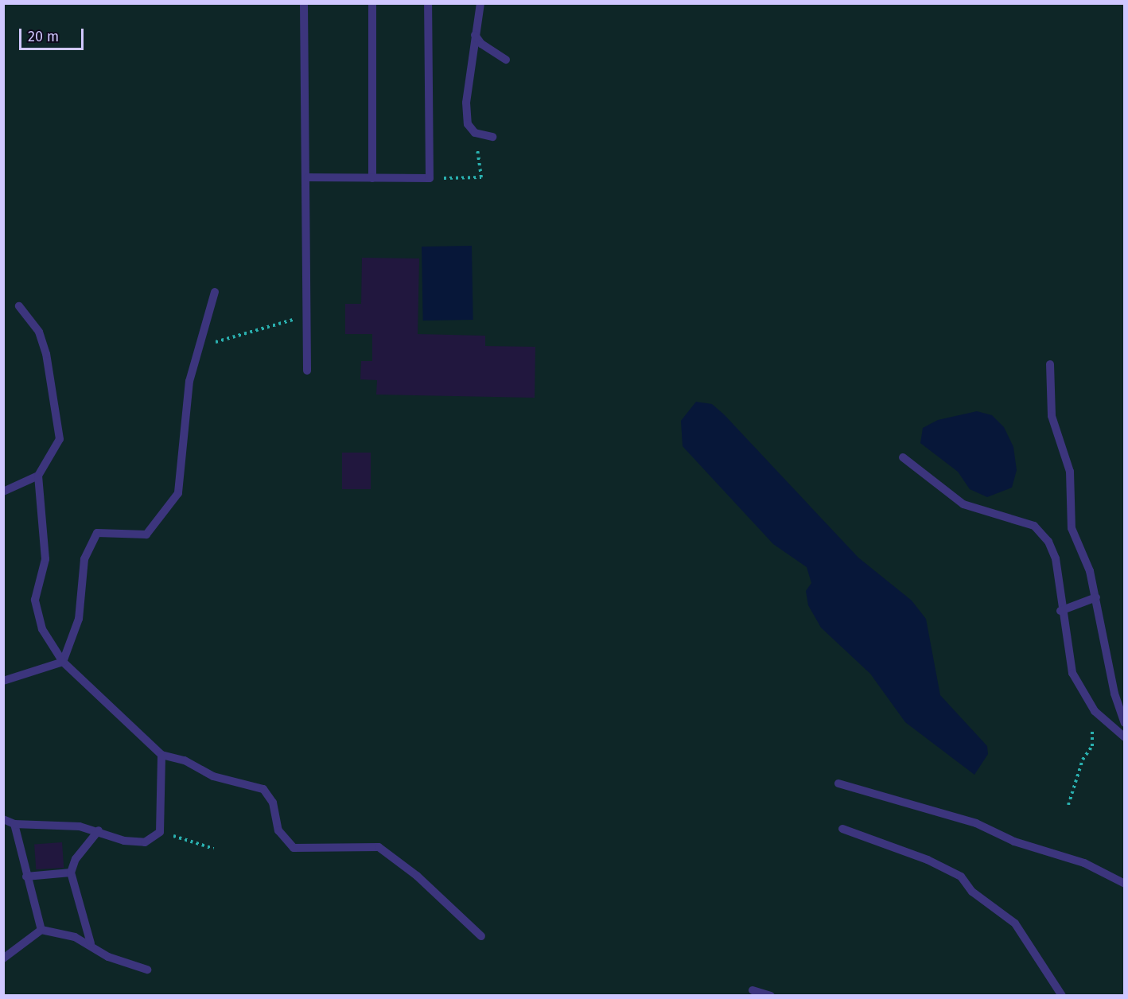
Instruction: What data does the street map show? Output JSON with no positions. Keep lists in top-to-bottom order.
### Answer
{
  "scale_bar": "20 m"
}
